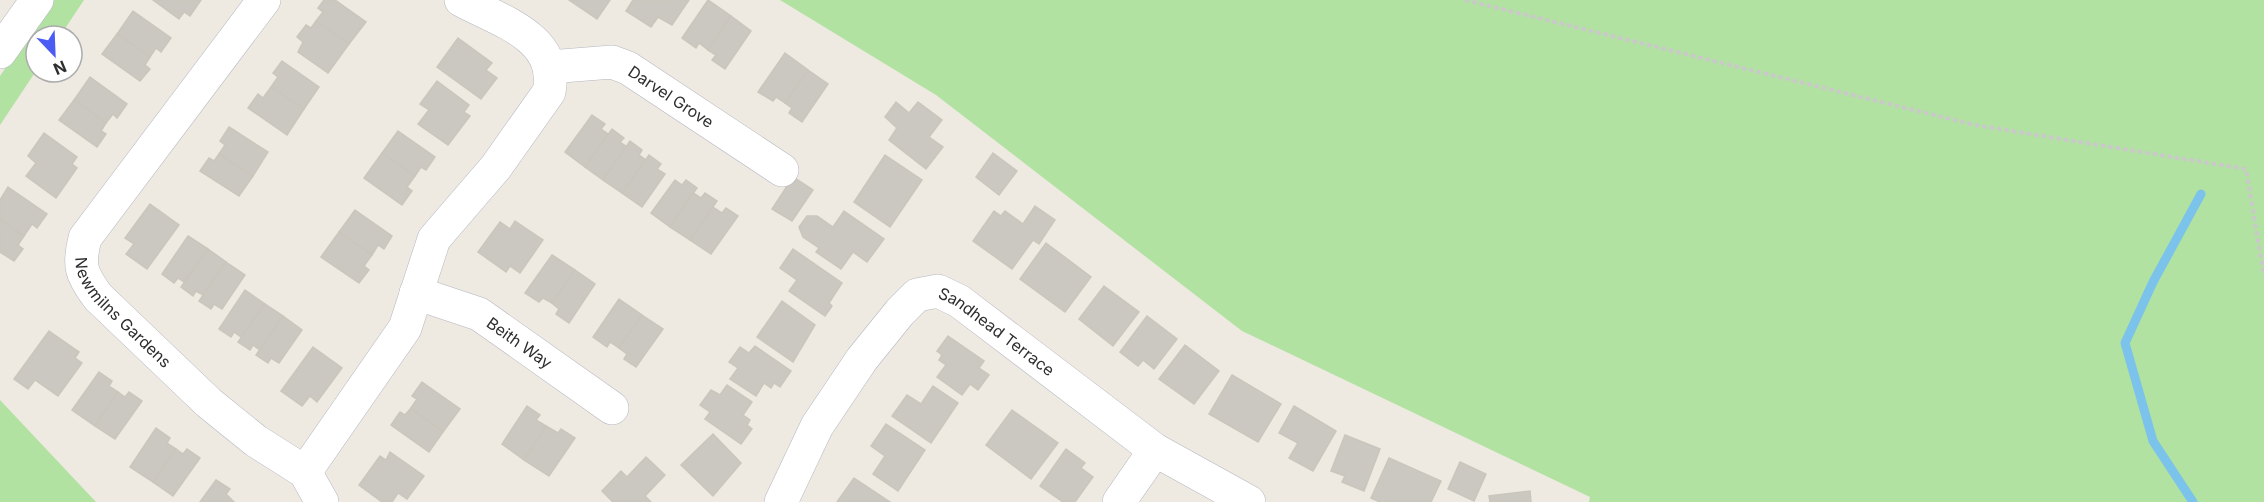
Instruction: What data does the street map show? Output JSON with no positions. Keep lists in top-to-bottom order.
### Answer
{
  "streets": {
    "street": [
      "Darvel Grove",
      "Newmilns Gardens",
      "Sandhead Terrace",
      "Beith Way"
    ]
  },
  "north": "bottom right"
}
